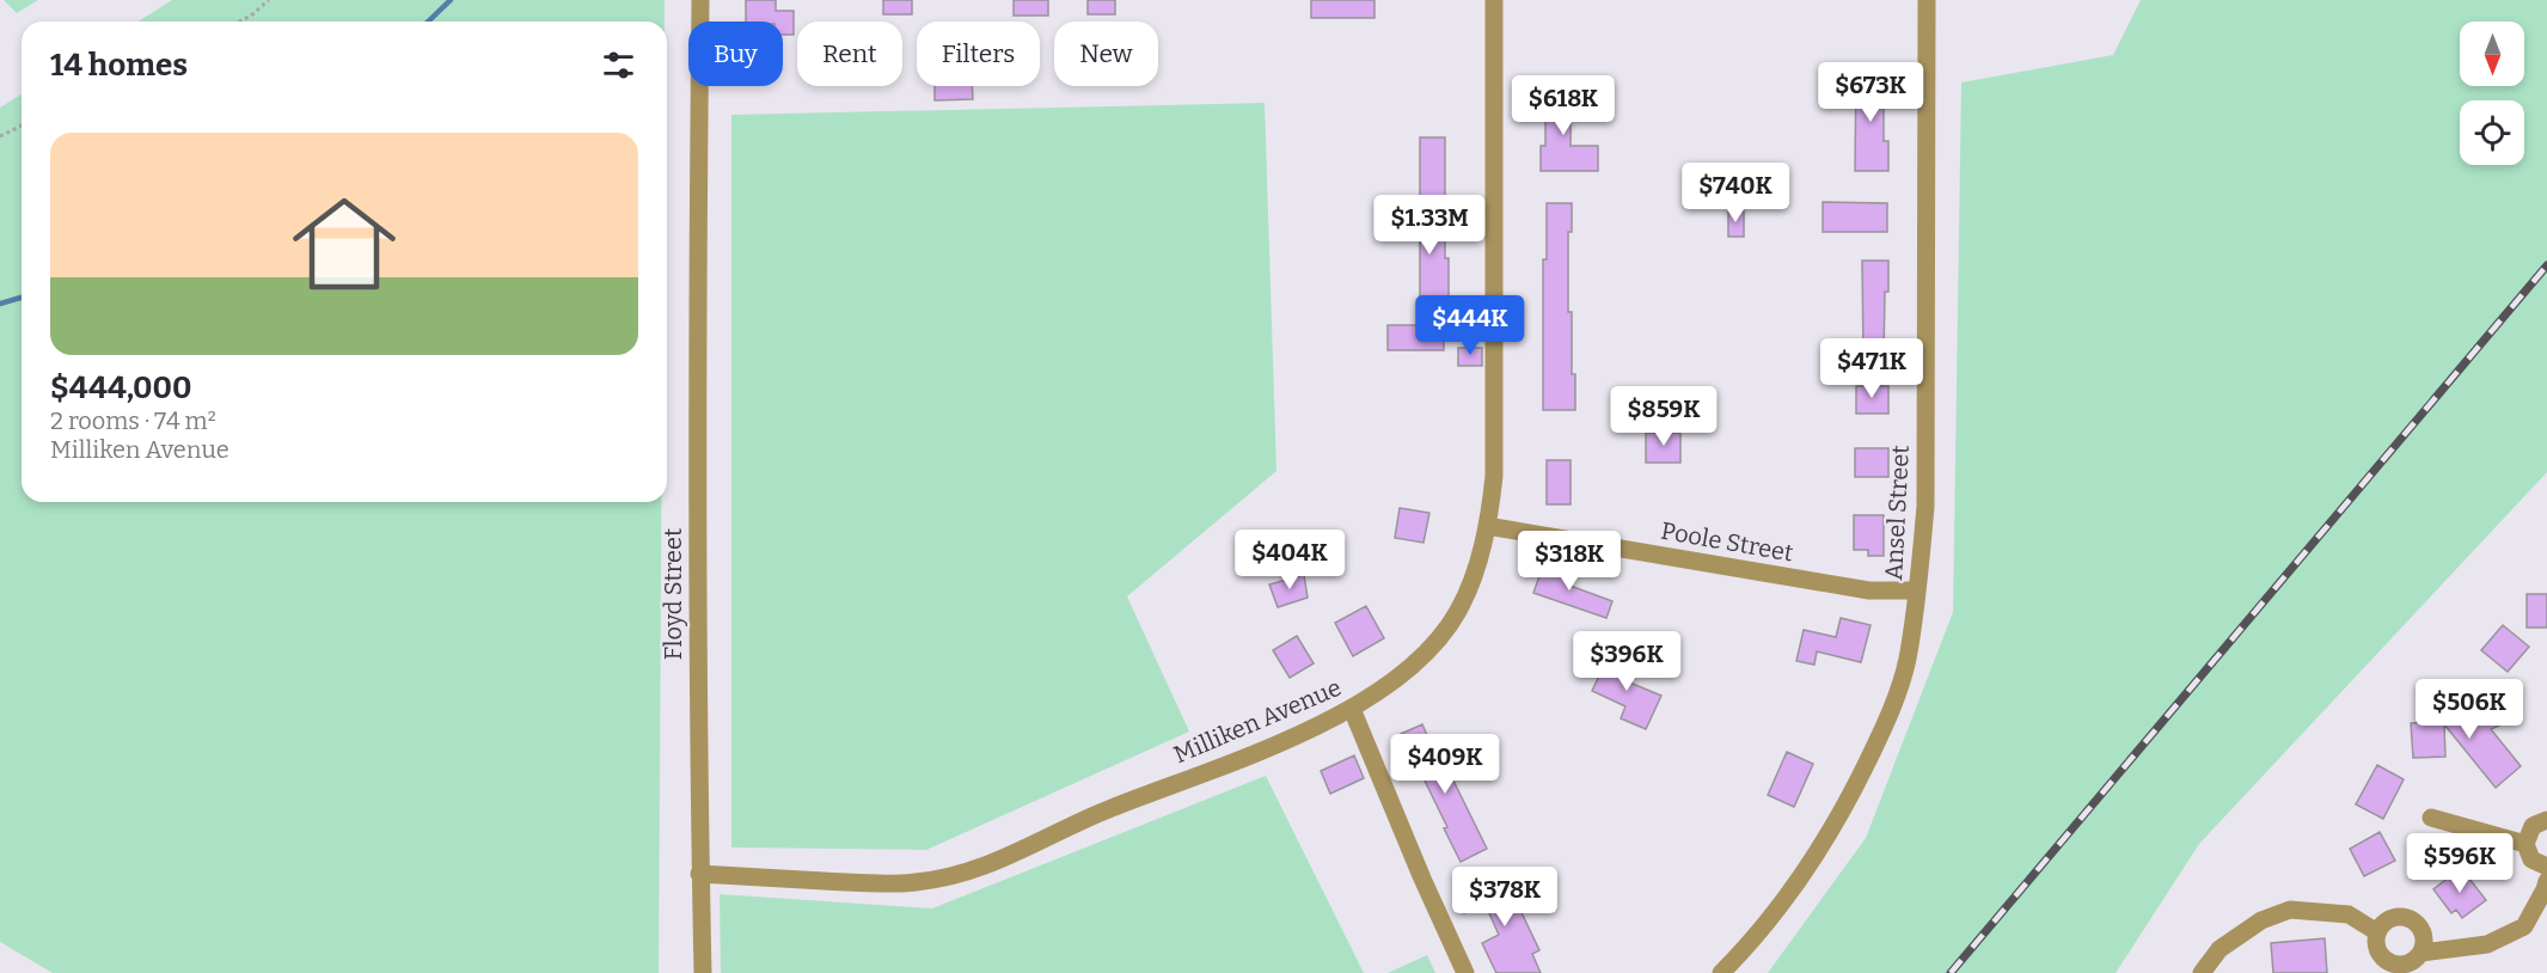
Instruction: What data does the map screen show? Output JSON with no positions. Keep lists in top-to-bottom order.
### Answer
{
  "streets": {
    "street": [
      "Ansel Street",
      "Poole Street",
      "Floyd Street",
      "Milliken Avenue"
    ]
  },
  "crossings": [
    ["Ansel Street", "Poole Street"],
    ["Poole Street", "Milliken Avenue"],
    ["Floyd Street", "Milliken Avenue"]
  ],
  "north": "bottom",
  "page": {
    "chip": [
      "Buy",
      "Rent",
      "Filters",
      "New"
    ],
    "heading": "14 homes",
    "price": [
      "$673K",
      "$618K",
      "$740K",
      "$1.33M",
      "$444K",
      "$471K",
      "$859K",
      "$404K",
      "$318K",
      "$396K",
      "$506K",
      "$409K",
      "$596K",
      "$378K"
    ],
    "list": [
      {
        "name": "$444,000",
        "note": "2 rooms · 74 m² · Milliken Avenue"
      }
    ]
  }
}
